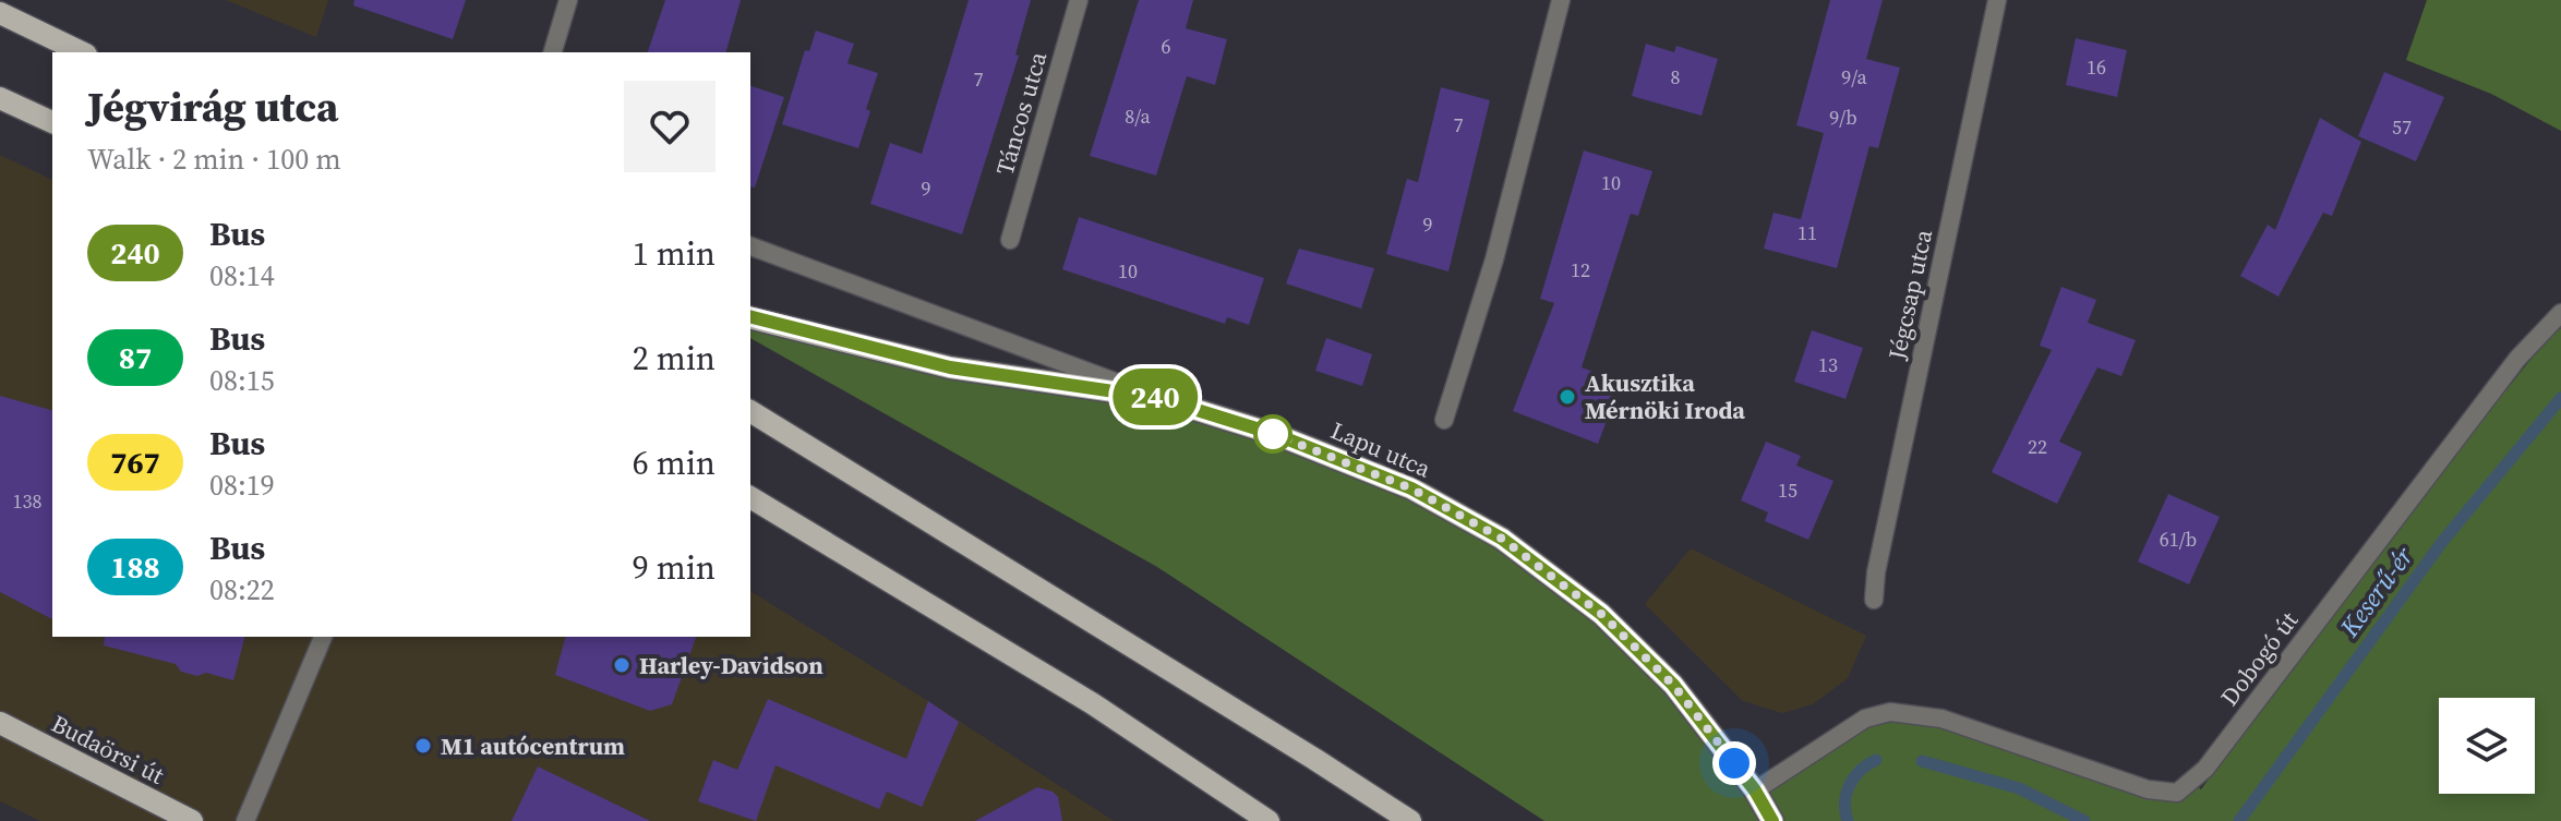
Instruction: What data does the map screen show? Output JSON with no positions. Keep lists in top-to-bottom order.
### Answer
{
  "streets": {
    "main road": ["Lapu utca", "Budaörsi út"],
    "street": ["Táncos utca", "Jégcsap utca", "Dobogó út"]
  },
  "crossings": [
    ["Lapu utca", "Dobogó út"]
  ],
  "water": ["Keserű-ér"],
  "places": ["Akusztika Mérnöki Iroda", "Harley-Davidson", "M1 autócentrum"],
  "lines": ["bus line 240"],
  "house_numbers": [
    "6",
    "16",
    "8",
    "9/a",
    "7",
    "8/a",
    "9/b",
    "7",
    "57",
    "10",
    "9",
    "9",
    "11",
    "12",
    "10",
    "13",
    "22",
    "15",
    "138",
    "61/b"
  ],
  "page": {
    "on_map": "240",
    "heading": ["Jégvirág utca", "Walk · 2 min · 100 m"],
    "list": [
      {
        "mark": "240",
        "name": "Bus",
        "note": "08:14",
        "value": "1 min"
      },
      {
        "mark": "87",
        "name": "Bus",
        "note": "08:15",
        "value": "2 min"
      },
      {
        "mark": "767",
        "name": "Bus",
        "note": "08:19",
        "value": "6 min"
      },
      {
        "mark": "188",
        "name": "Bus",
        "note": "08:22",
        "value": "9 min"
      }
    ]
  }
}
